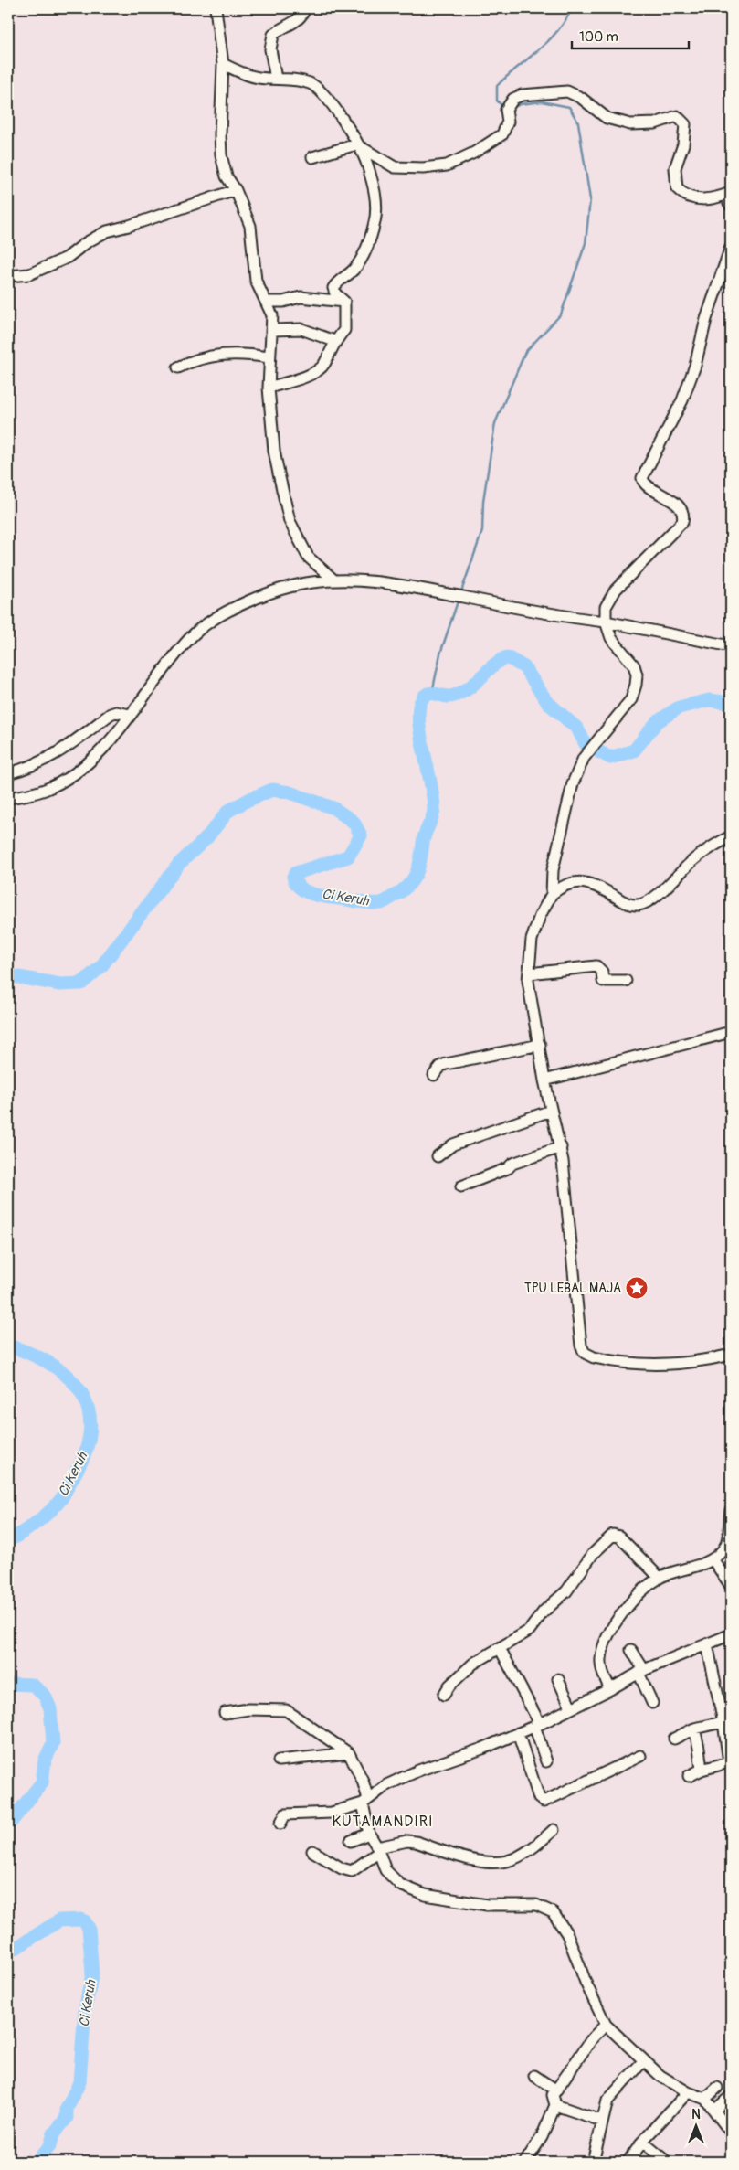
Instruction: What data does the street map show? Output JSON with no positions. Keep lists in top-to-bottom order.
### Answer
{
  "districts": ["KUTAMANDIRI"],
  "water": ["Ci Keruh"],
  "places": {
    "place": ["TPU LEBAL MAJA"]
  },
  "scale_bar": "100 m",
  "north": "top"
}
